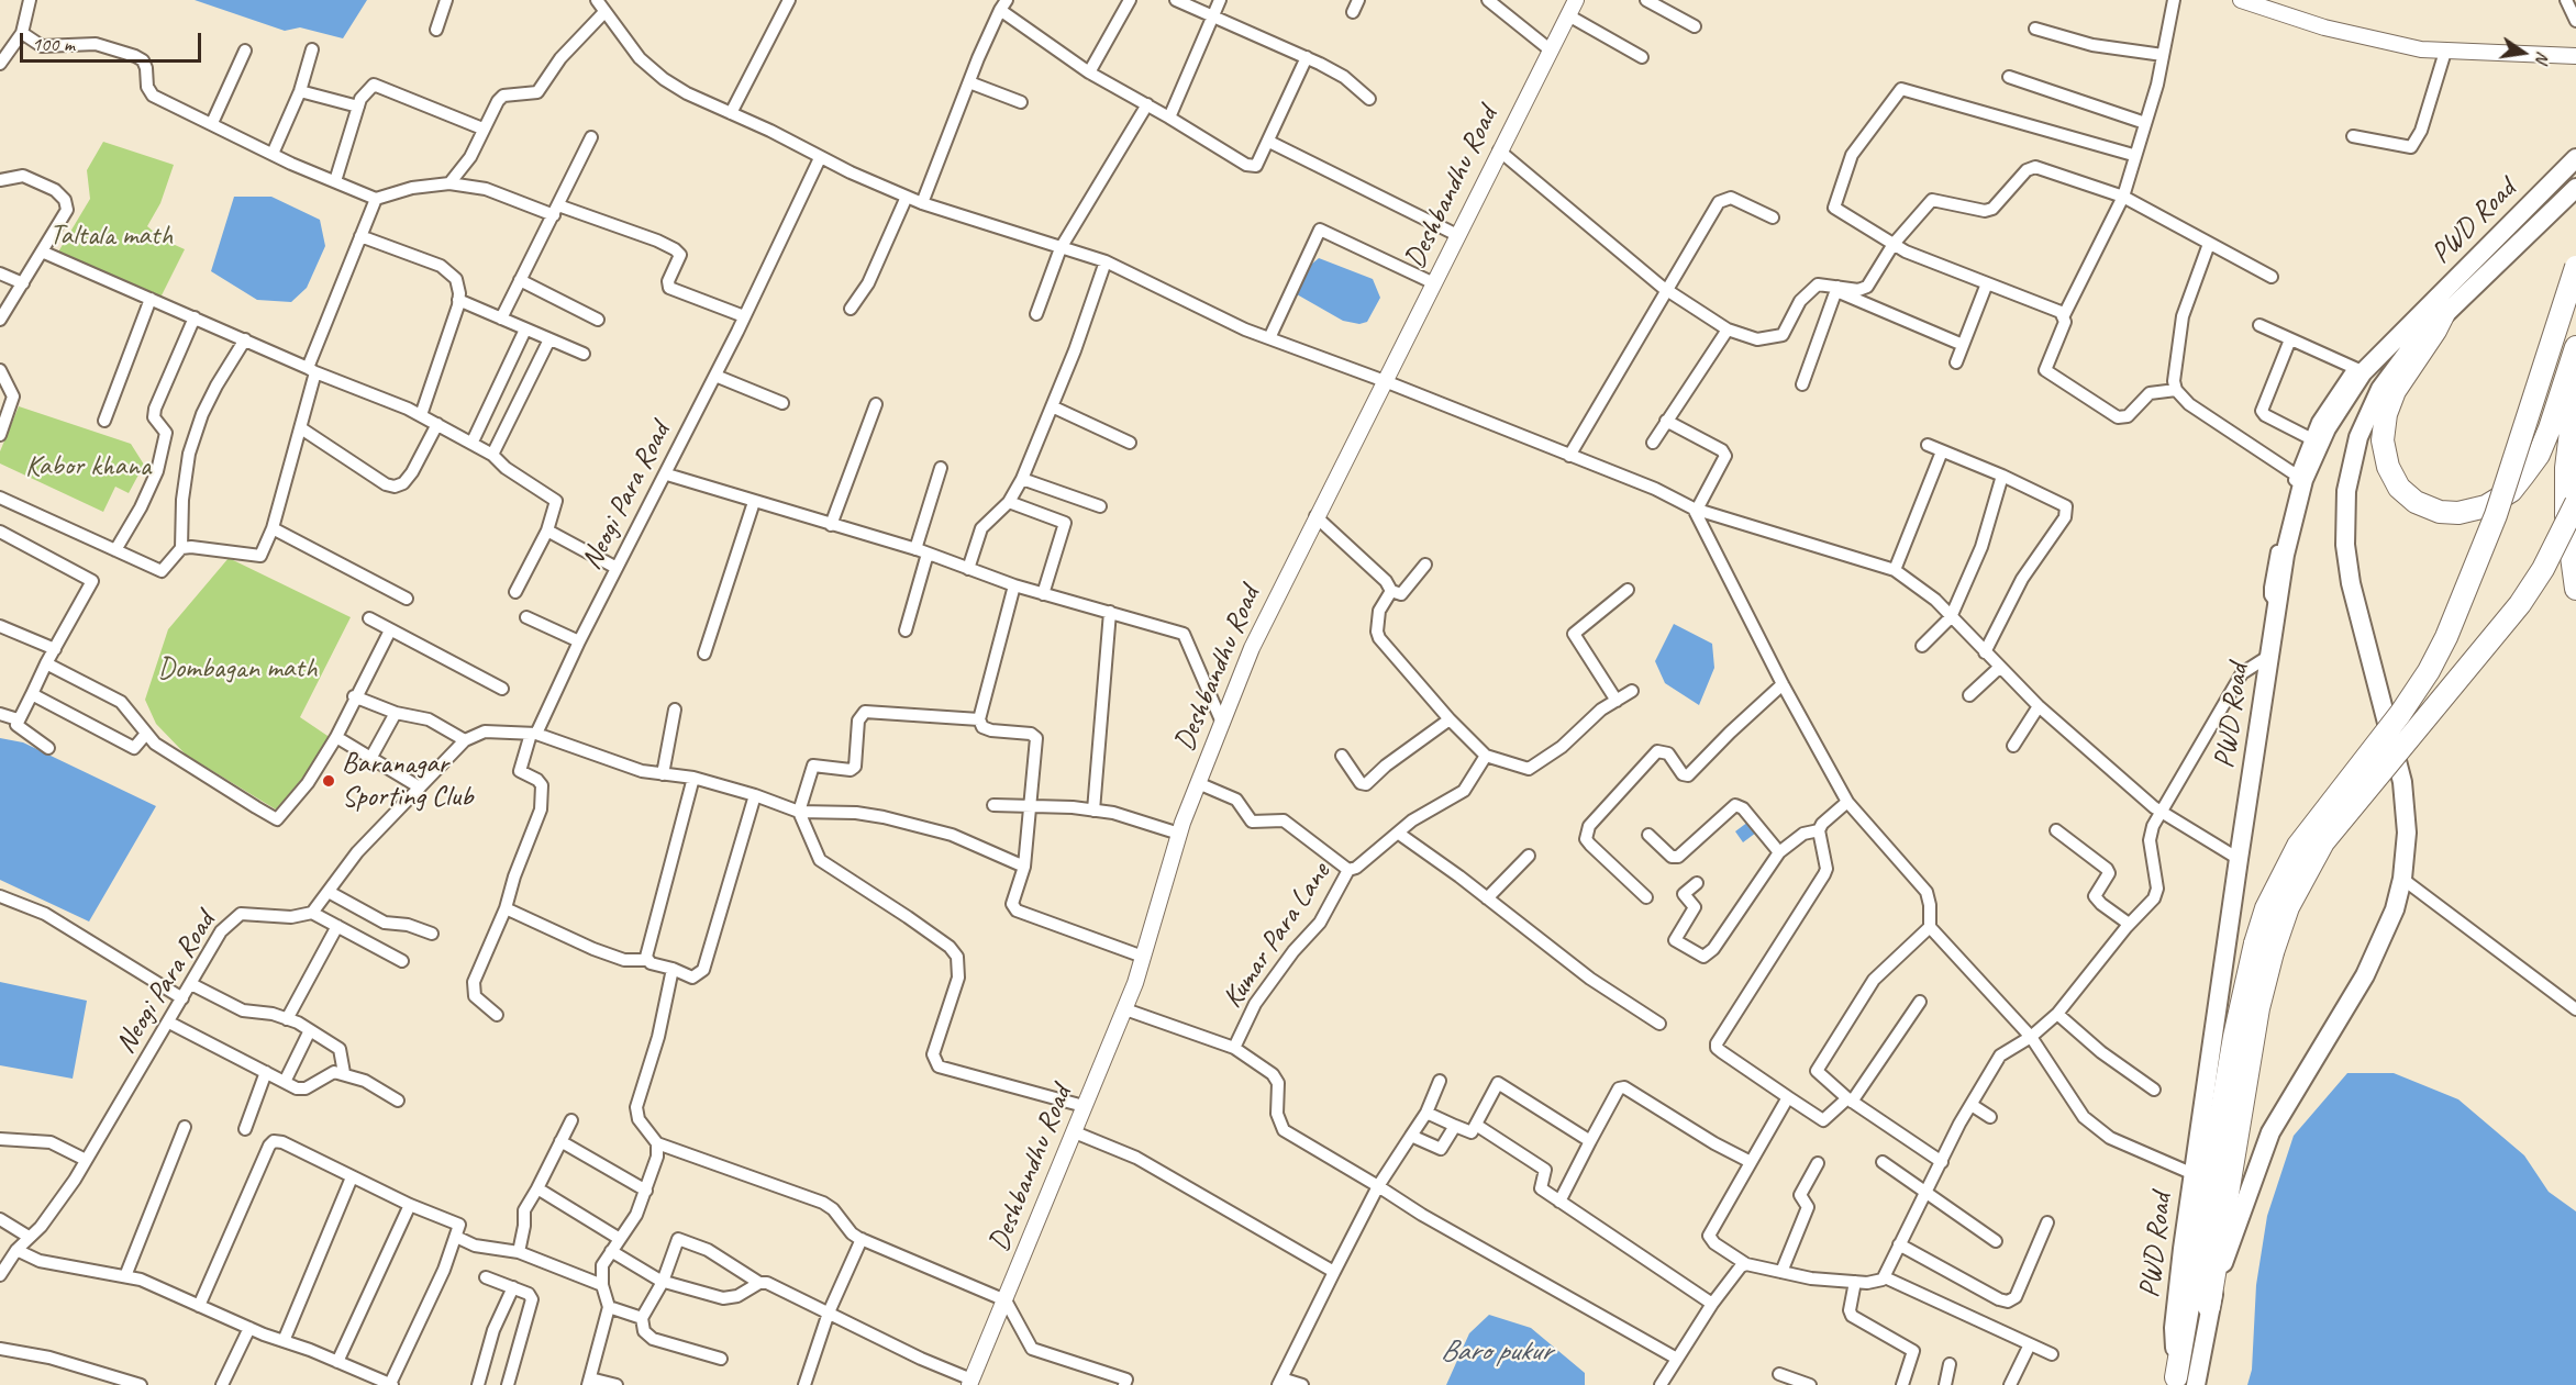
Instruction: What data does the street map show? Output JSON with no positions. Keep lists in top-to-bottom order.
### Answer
{
  "streets": {
    "main road": ["PWD Road"],
    "street": ["Deshbandhu Road", "Neogi Para Road", "Kumar Para Lane"]
  },
  "water": ["Baro pukur"],
  "parks": ["Taltala math", "Kabor khana", "Dombagan math"],
  "places": ["Baranagar Sporting Club"],
  "scale_bar": "100 m",
  "north": "right"
}
